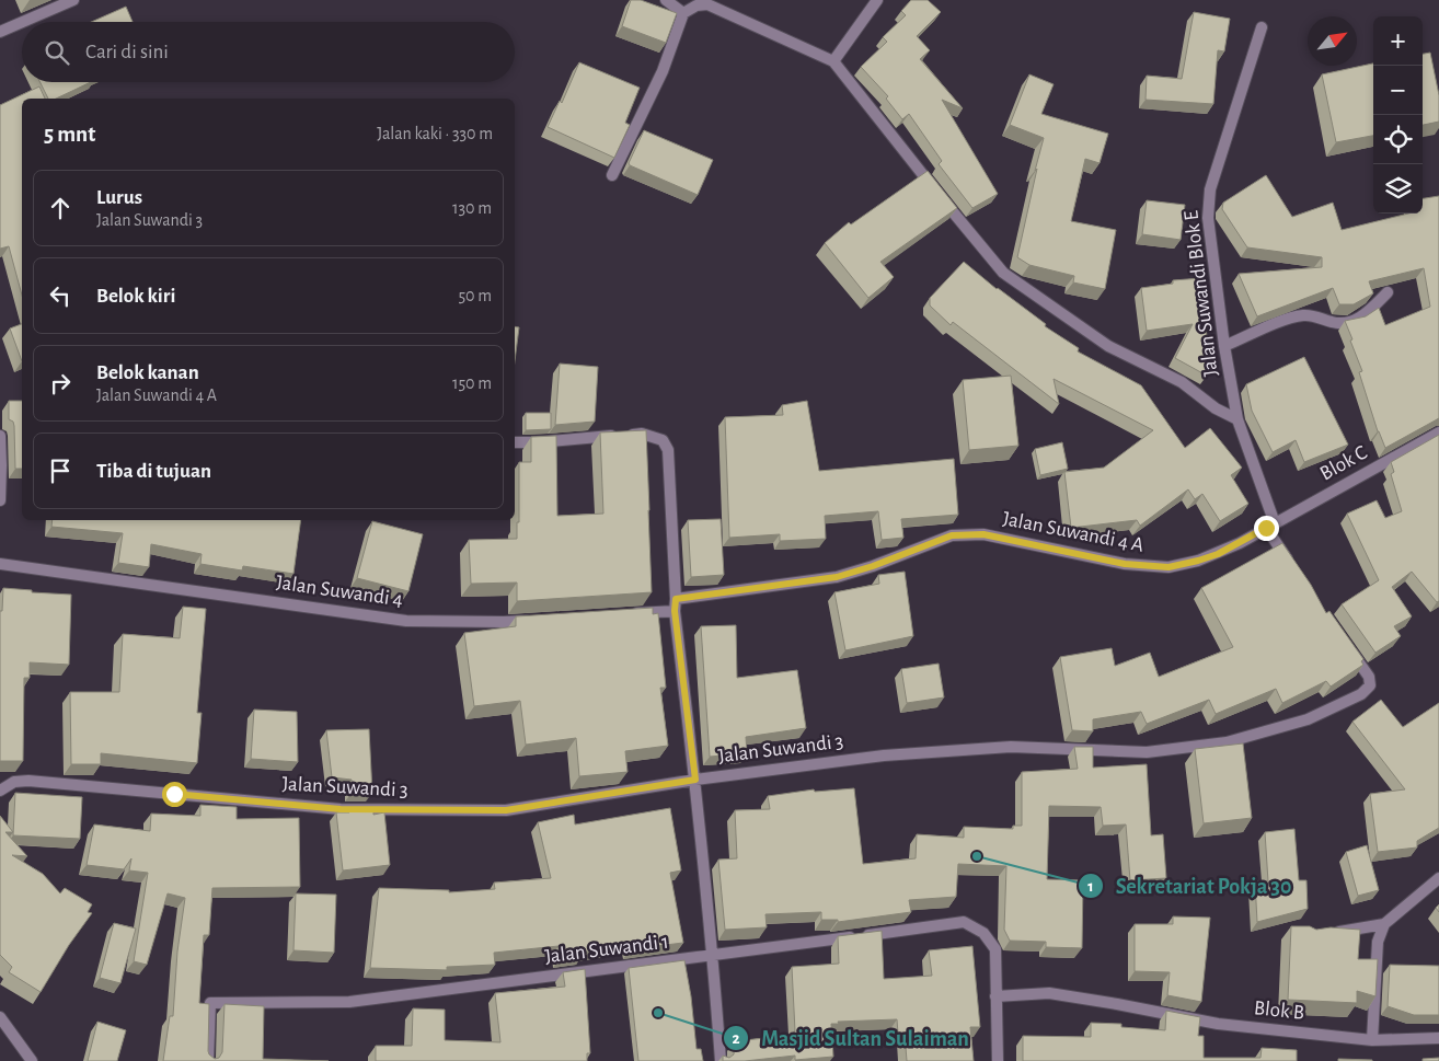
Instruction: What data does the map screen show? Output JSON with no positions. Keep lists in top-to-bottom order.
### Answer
{
  "streets": {
    "street": [
      "Jalan Suwandi Blok E",
      "Blok C",
      "Jalan Suwandi 4 A",
      "Jalan Suwandi 4",
      "Jalan Suwandi 3",
      "Jalan Suwandi 1",
      "Blok B"
    ]
  },
  "crossings": [
    ["Jalan Suwandi Blok E", "Blok C"],
    ["Jalan Suwandi Blok E", "Jalan Suwandi 4 A"],
    ["Blok C", "Jalan Suwandi 4 A"],
    ["Jalan Suwandi 1", "Blok B"]
  ],
  "places": ["Sekretariat Pokja 30", "Masjid Sultan Sulaiman"],
  "north": "top right",
  "page": {
    "map_buttons": ["+", "−"],
    "search": "Cari di sini",
    "heading": ["5 mnt", "Jalan kaki · 330 m"],
    "list": [
      ["Lurus", "Jalan Suwandi 3", "130 m"],
      ["Belok kiri", "50 m"],
      ["Belok kanan", "Jalan Suwandi 4 A", "150 m"],
      "Tiba di tujuan"
    ]
  }
}
